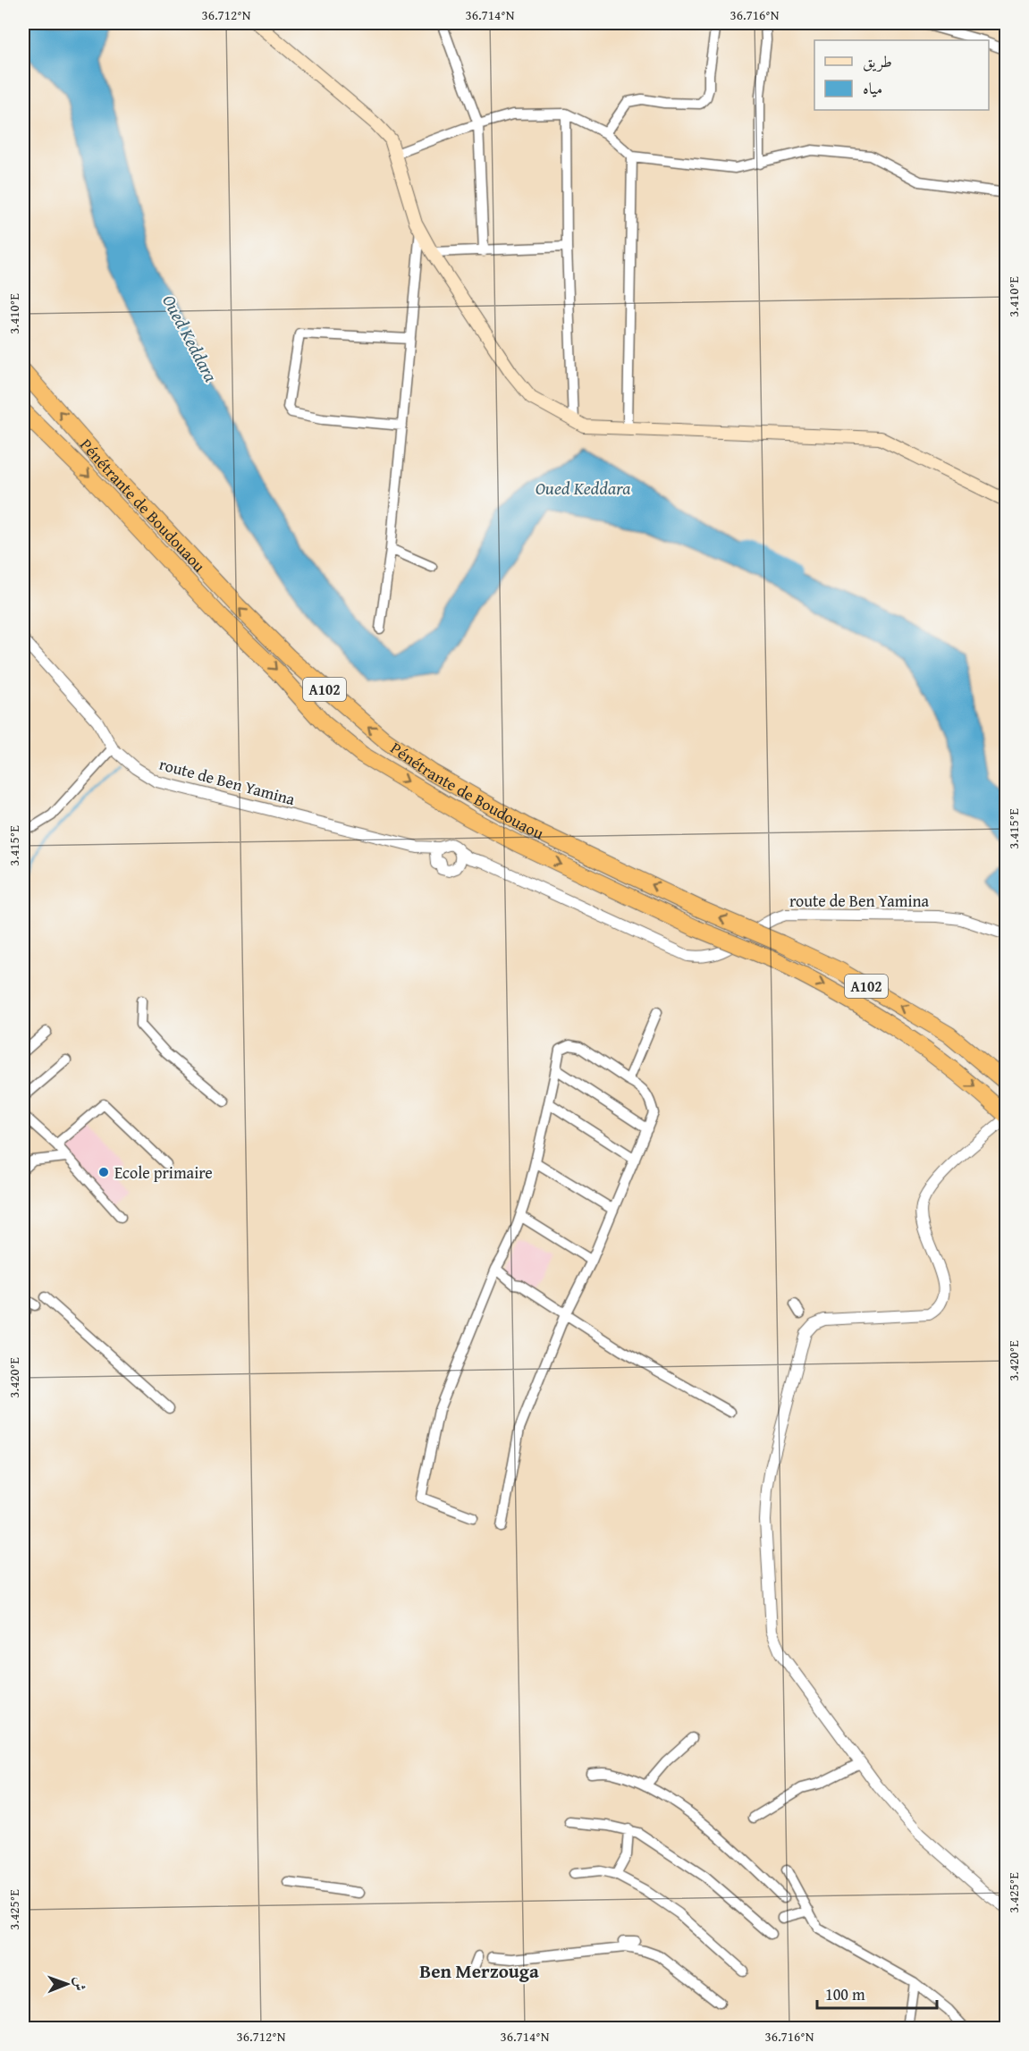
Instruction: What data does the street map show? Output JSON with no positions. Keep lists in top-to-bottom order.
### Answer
{
  "streets": {
    "highway": ["Pénétrante de Boudouaou", "A102"],
    "street": ["route de Ben Yamina"]
  },
  "districts": ["Ben Merzouga"],
  "water": ["Oued Keddara"],
  "places": ["Ecole primaire"],
  "legend": ["طريق", "مياه"],
  "scale_bar": "100 m",
  "north": "right",
  "coordinates": [
    "36.712°N",
    "36.714°N",
    "36.716°N",
    "3.410°E",
    "3.415°E",
    "3.420°E",
    "3.425°E"
  ]
}
